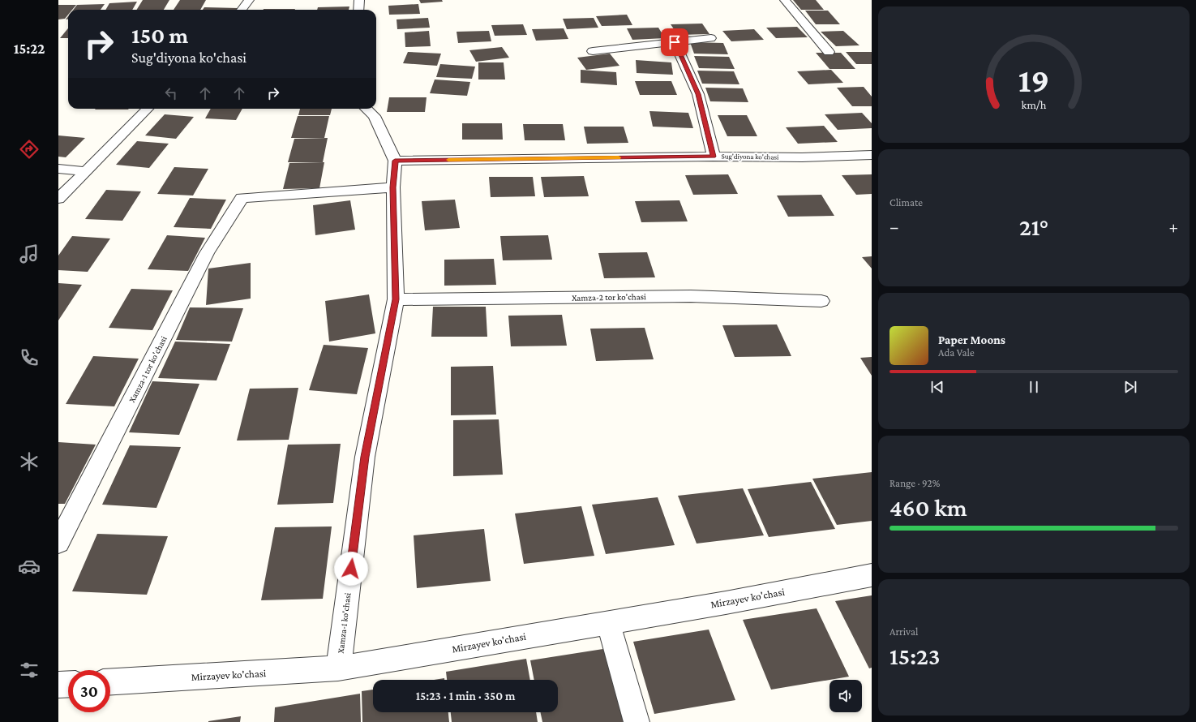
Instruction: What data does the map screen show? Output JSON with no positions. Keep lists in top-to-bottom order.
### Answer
{
  "streets": {
    "street": [
      "Sug'diyona ko'chasi",
      "Xamza-2 tor ko'chasi",
      "Xamza-1 tor ko'chasi",
      "Mirzayev ko'chasi",
      "Xamza-1 ko'chasi"
    ]
  },
  "crossings": [
    ["Sug'diyona ko'chasi", "Xamza-1 ko'chasi"],
    ["Xamza-2 tor ko'chasi", "Xamza-1 ko'chasi"],
    ["Xamza-1 tor ko'chasi", "Xamza-1 ko'chasi"],
    ["Mirzayev ko'chasi", "Xamza-1 ko'chasi"]
  ],
  "page": {
    "tabs": "15:22",
    "turn": ["150 m", "Sug'diyona ko'chasi"],
    "tile": [
      "Climate",
      ["Range · 92%", "460 km"],
      ["Arrival", "15:23"]
    ],
    "heat": ["−", "21°", "+"],
    "song": ["Paper Moons", "Ada Vale"],
    "limit": "30",
    "trip": "15:23 · 1 min · 350 m",
    "gauge": ["19", "km/h"]
  }
}
